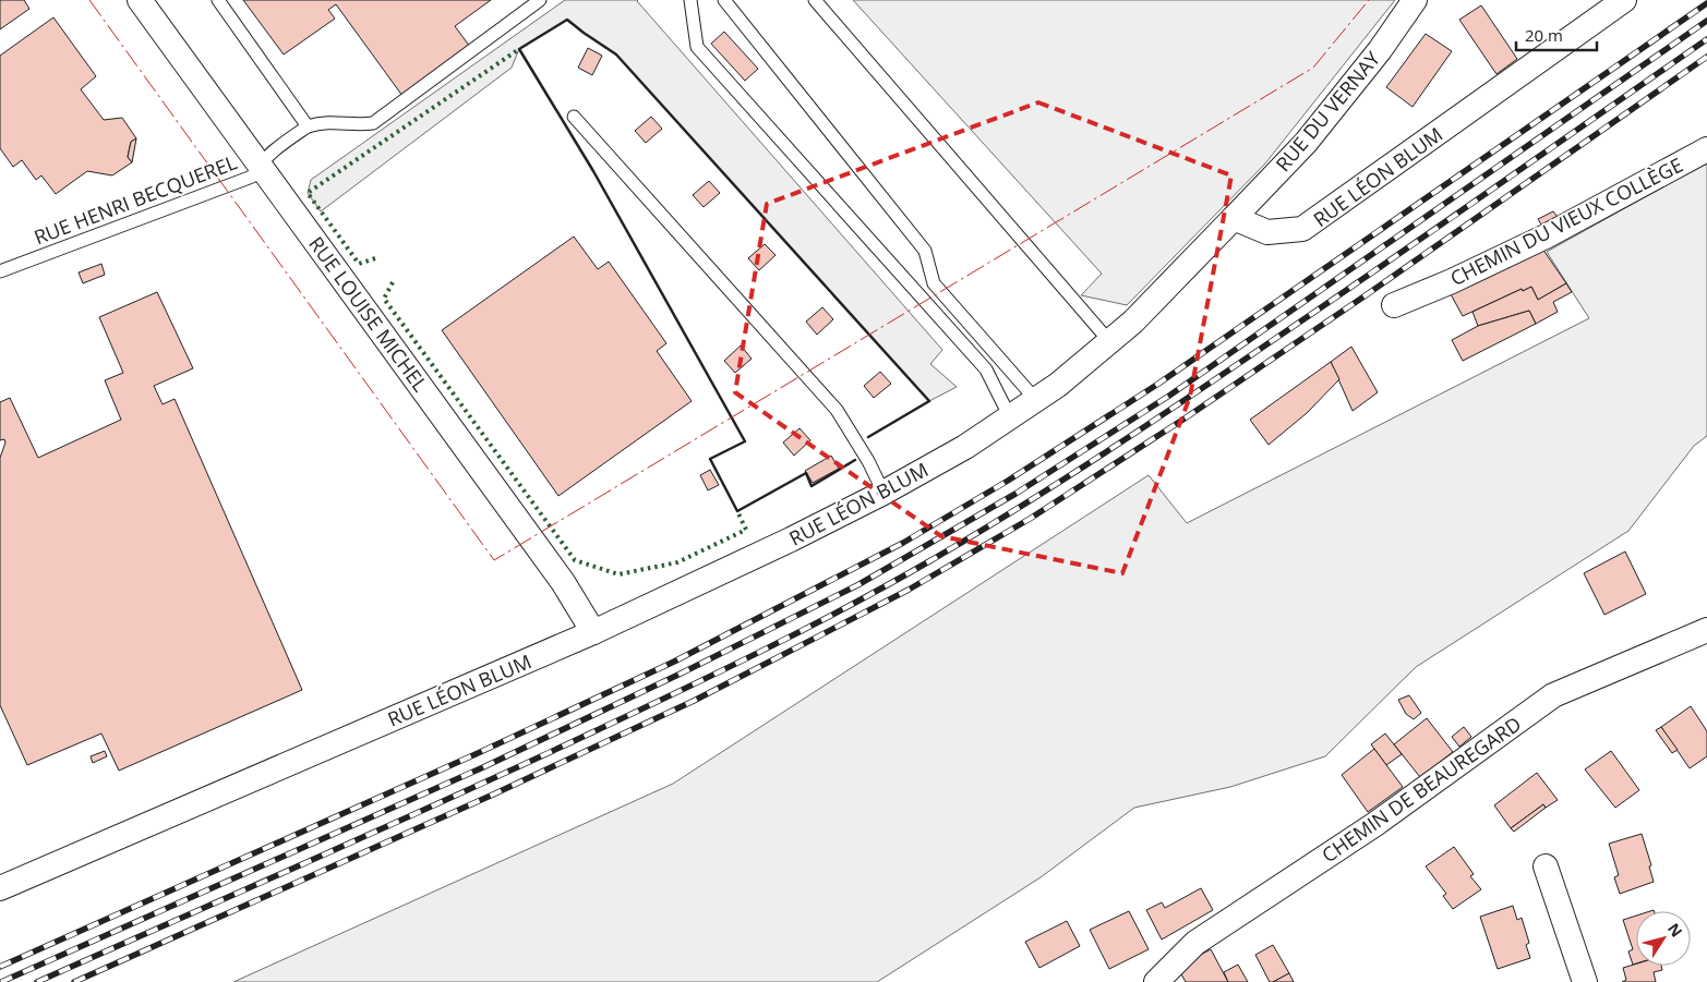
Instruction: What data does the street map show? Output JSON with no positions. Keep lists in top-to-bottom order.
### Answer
{
  "streets": {
    "street": [
      "RUE DU VERNAY",
      "RUE LÉON BLUM",
      "CHEMIN DU VIEUX COLLÈGE",
      "RUE LOUISE MICHEL",
      "CHEMIN DE BEAUREGARD"
    ],
    "lane": ["RUE HENRI BECQUEREL"]
  },
  "crossings": [
    ["RUE DU VERNAY", "RUE LÉON BLUM"],
    ["RUE LÉON BLUM", "RUE LOUISE MICHEL"],
    ["RUE HENRI BECQUEREL", "RUE LOUISE MICHEL"]
  ],
  "scale_bar": "20 m",
  "north": "top right"
}
